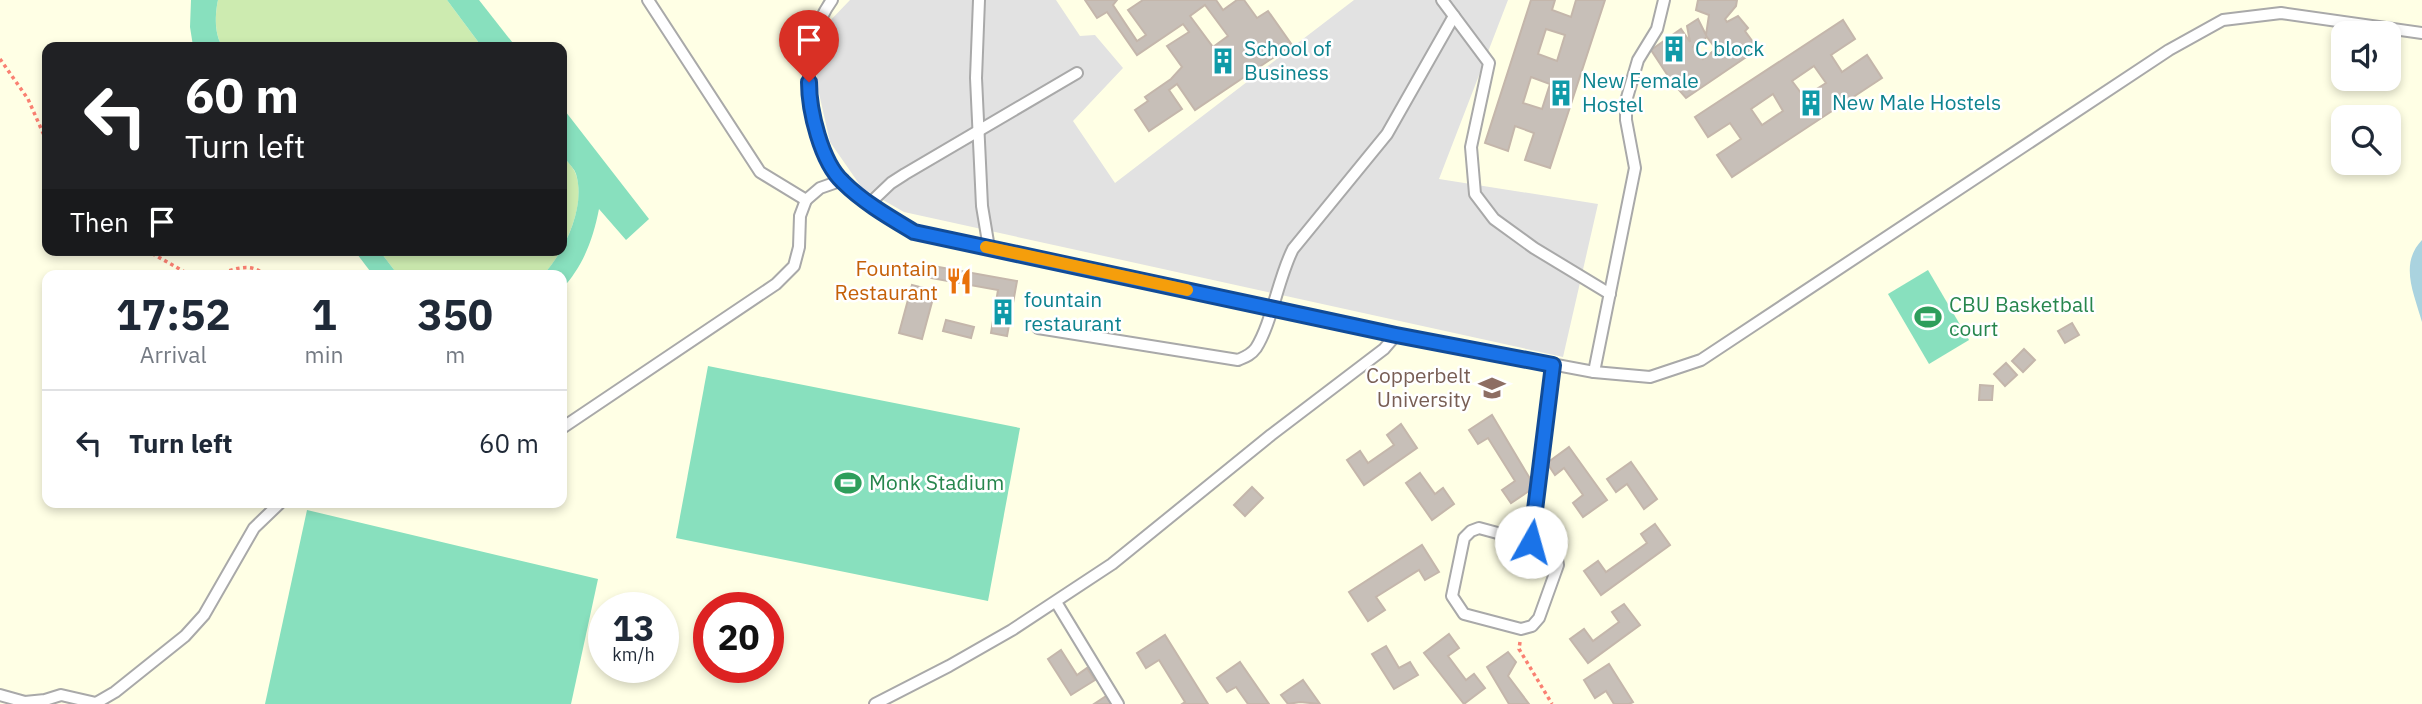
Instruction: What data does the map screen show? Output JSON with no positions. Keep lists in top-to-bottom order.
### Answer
{
  "places": {
    "building": [
      "C block",
      "School of Business",
      "New Female Hostel",
      "New Male Hostels",
      "fountain restaurant"
    ],
    "restaurant": ["Fountain Restaurant"],
    "sports": ["CBU Basketball court", "Monk Stadium"],
    "school or university": ["Copperbelt University"]
  },
  "page": {
    "turn": ["60 m", "Turn left"],
    "then": "Then",
    "eta": [
      "17:52",
      "Arrival",
      "1",
      "min",
      "350",
      "m"
    ],
    "list": [
      {
        "name": "Turn left",
        "value": "60 m"
      }
    ],
    "speed": "13 km/h",
    "limit": "20"
  }
}
